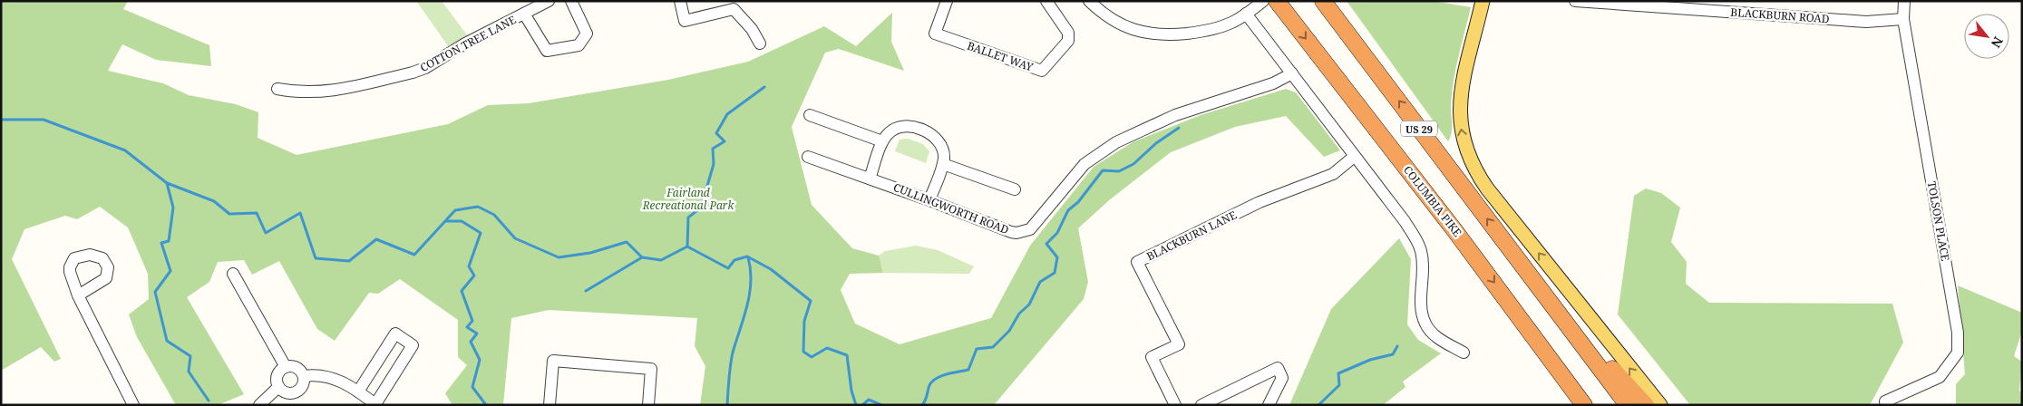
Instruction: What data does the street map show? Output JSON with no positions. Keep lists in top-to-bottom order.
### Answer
{
  "streets": {
    "highway": ["US 29", "COLUMBIA PIKE"],
    "street": [
      "BLACKBURN ROAD",
      "COTTON TREE LANE",
      "BALLET WAY",
      "CULLINGWORTH ROAD",
      "TOLSON PLACE",
      "BLACKBURN LANE"
    ]
  },
  "crossings": [
    ["BLACKBURN ROAD", "TOLSON PLACE"]
  ],
  "parks": ["Fairland Recreational Park"],
  "north": "bottom right"
}
